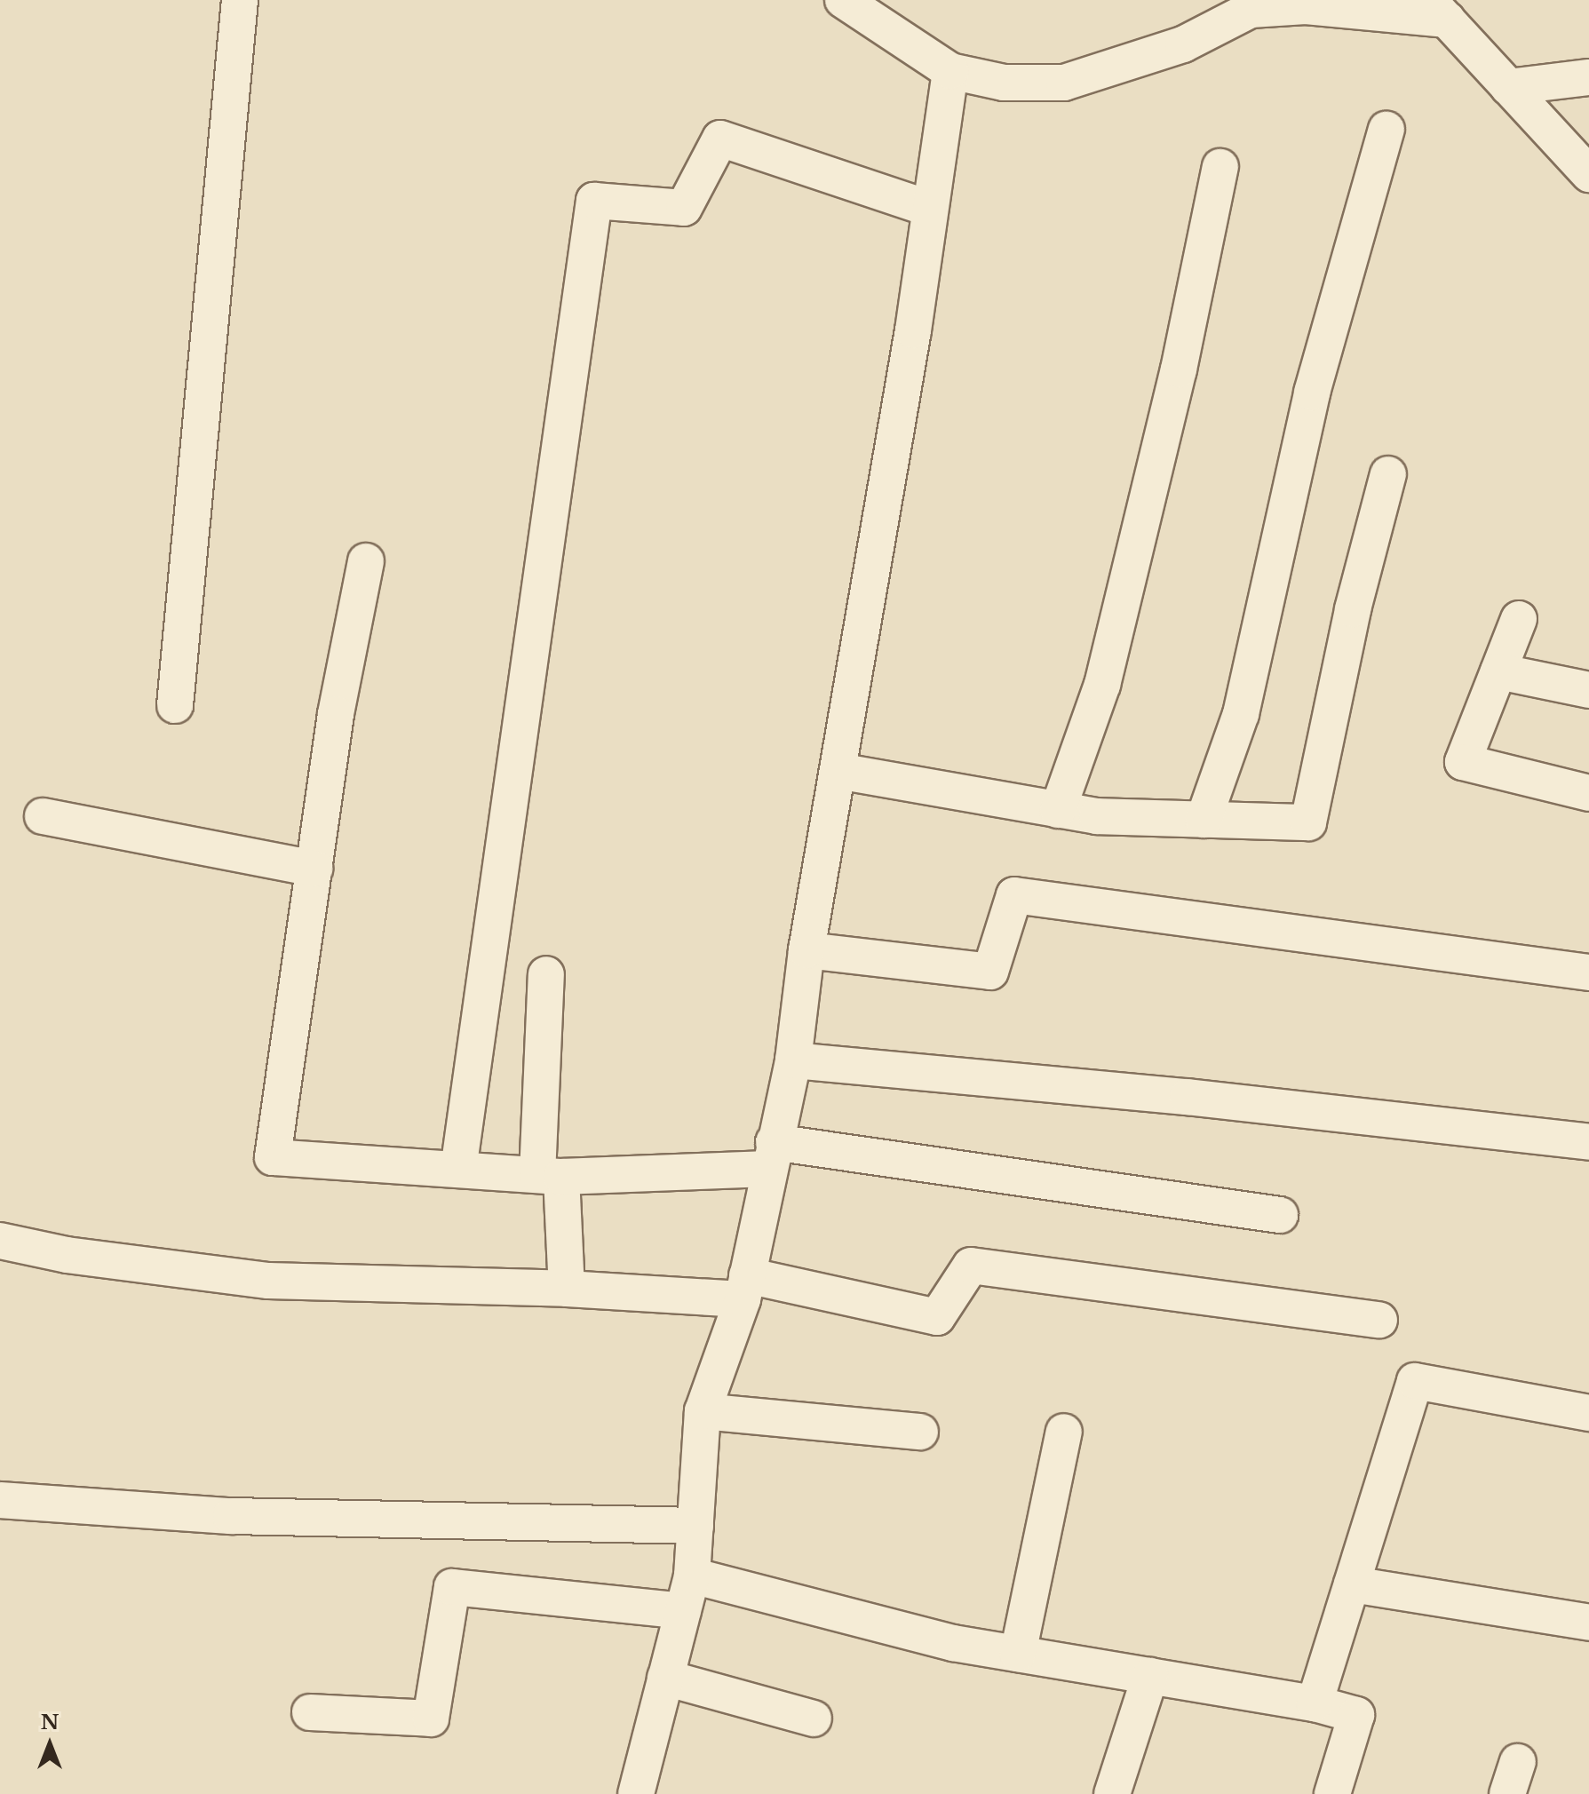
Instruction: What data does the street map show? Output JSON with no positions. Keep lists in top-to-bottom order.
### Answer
{
  "north": "top"
}
